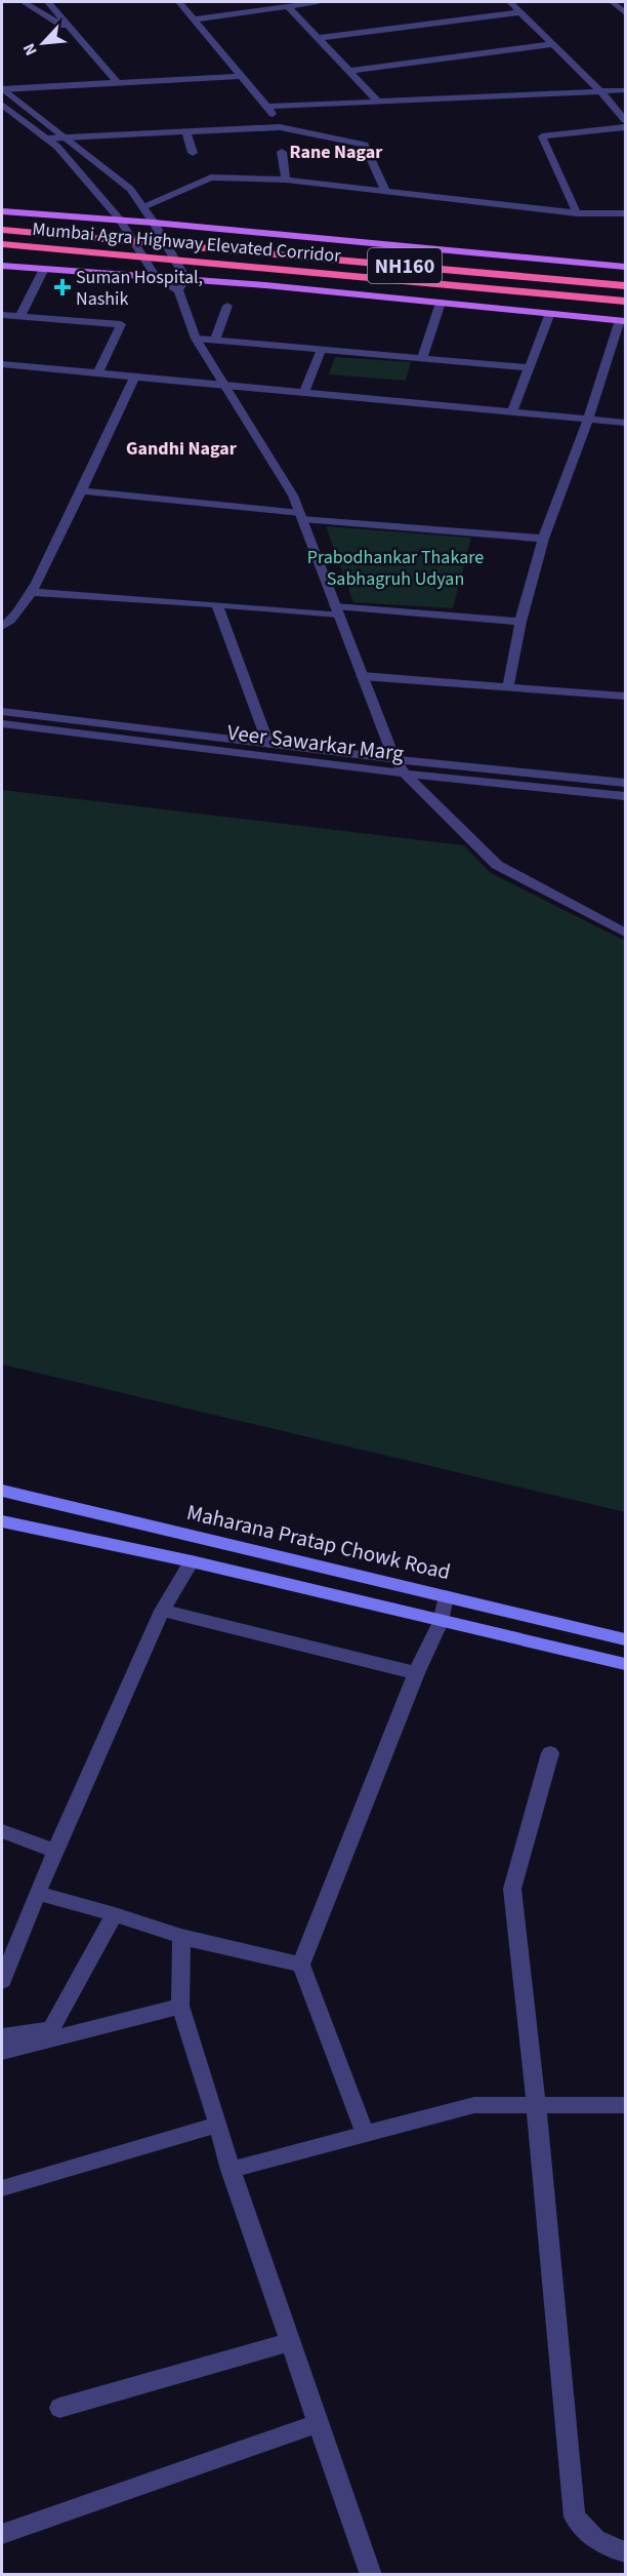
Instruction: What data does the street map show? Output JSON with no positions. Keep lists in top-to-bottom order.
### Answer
{
  "streets": {
    "highway": ["Mumbai Agra Highway Elevated Corridor", "NH160"],
    "main road": ["Maharana Pratap Chowk Road"],
    "street": ["Veer Sawarkar Marg"]
  },
  "districts": ["Rane Nagar", "Gandhi Nagar"],
  "parks": ["Prabodhankar Thakare Sabhagruh Udyan"],
  "places": {
    "health": ["Suman Hospital, Nashik"]
  },
  "north": "bottom left"
}
